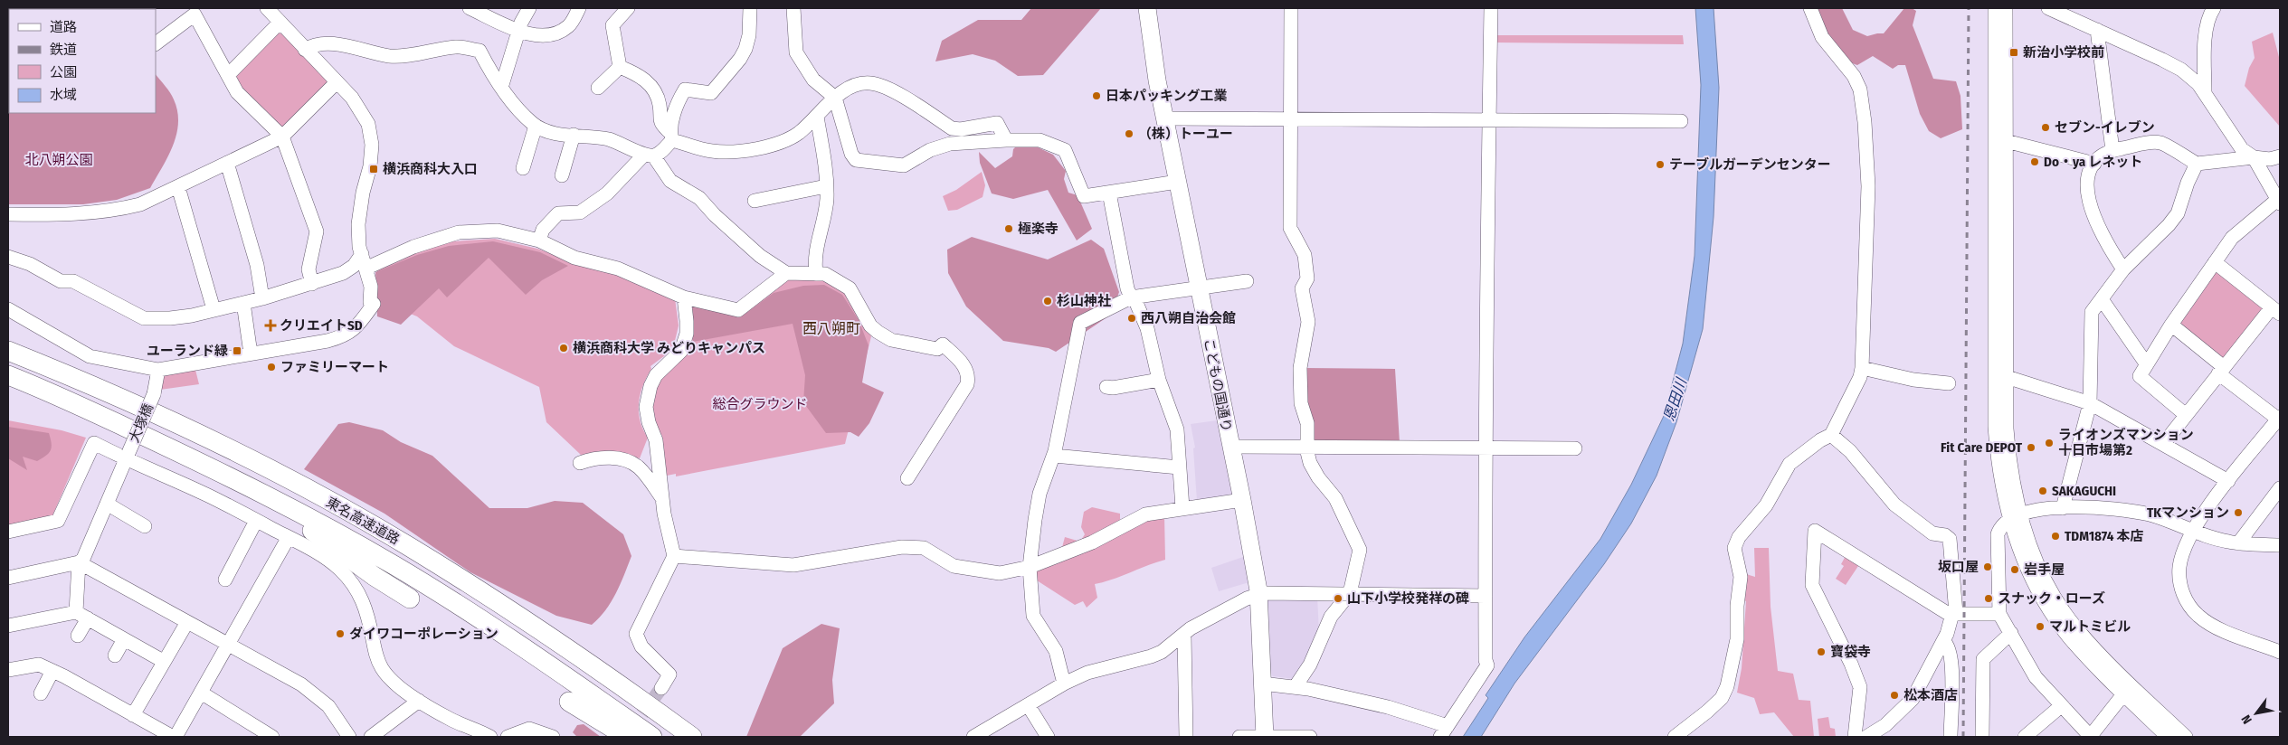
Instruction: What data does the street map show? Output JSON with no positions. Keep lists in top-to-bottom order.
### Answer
{
  "streets": {
    "highway": ["東名高速道路"],
    "main road": ["こどもの国通り"],
    "street": ["大塚橋"]
  },
  "districts": ["西八朔町"],
  "water": ["恩田川"],
  "parks": ["北八朔公園", "総合グラウンド"],
  "places": {
    "transit": ["新治小学校前", "横浜商科大入口", "ユーランド緑"],
    "other": [
      "日本パッキング工業",
      "セブン-イレブン",
      "（株）トーユー",
      "Do・ya レネット",
      "テーブルガーデンセンター",
      "極楽寺",
      "杉山神社",
      "西八朔自治会館",
      "横浜商科大学 みどりキャンパス",
      "ファミリーマート",
      "ライオンズマンション 十日市場第2",
      "Fit Care DEPOT",
      "SAKAGUCHI",
      "TKマンション",
      "TDM1874 本店",
      "坂口屋",
      "岩手屋",
      "山下小学校発祥の碑",
      "スナック・ローズ",
      "マルトミビル",
      "ダイワコーポレーション",
      "寶袋寺",
      "松本酒店"
    ],
    "health": ["クリエイトSD"]
  },
  "legend": [
    "道路",
    "鉄道",
    "公園",
    "水域"
  ],
  "north": "bottom left"
}
